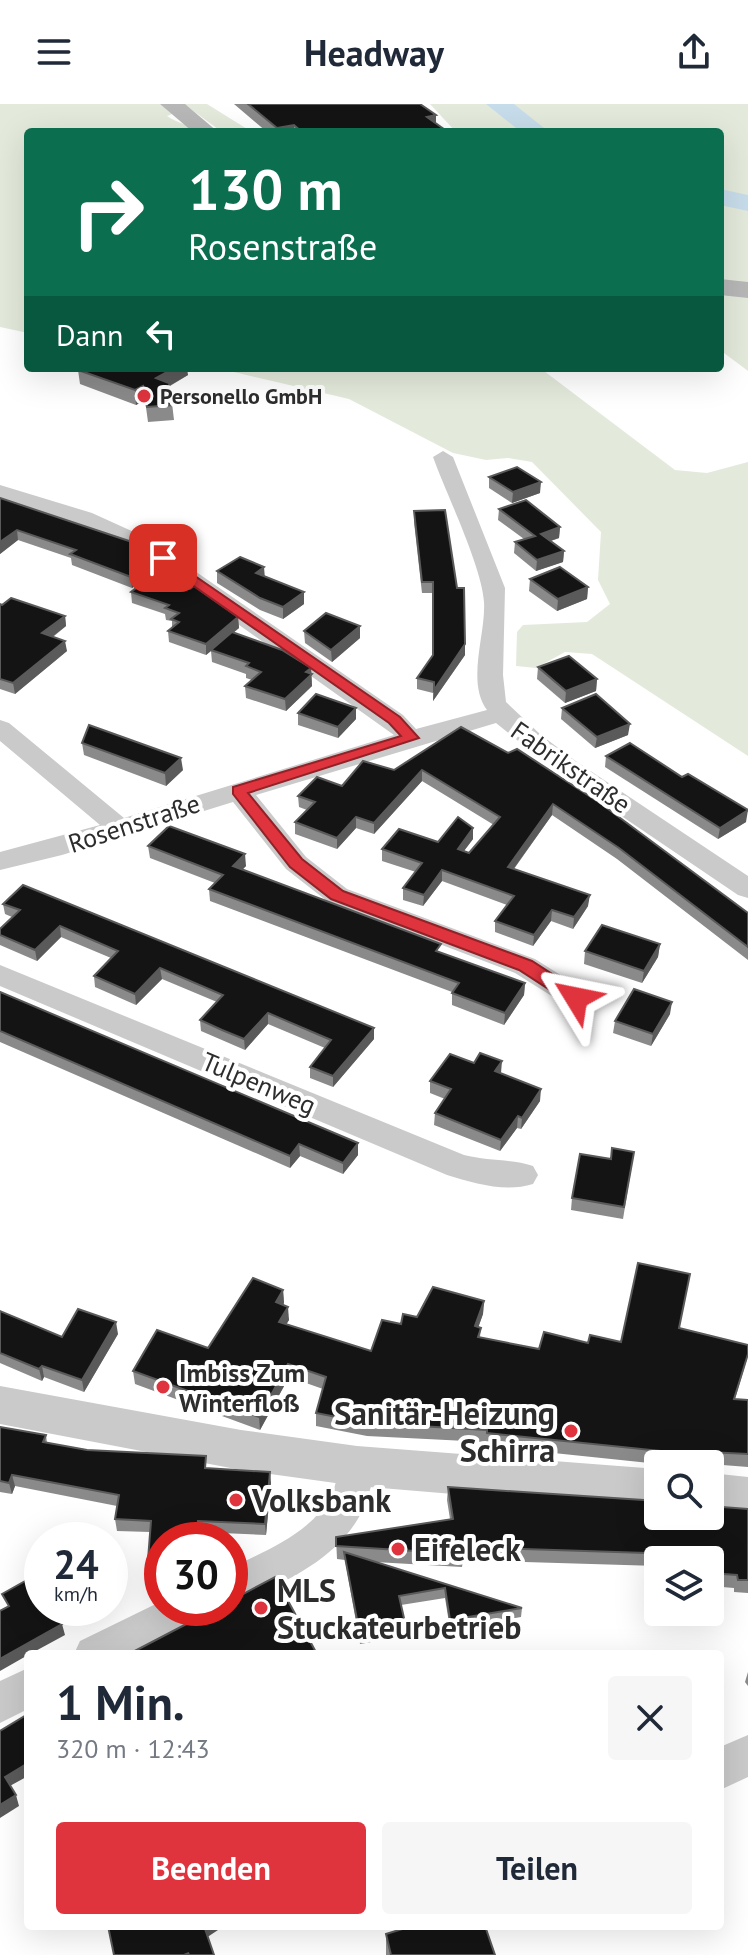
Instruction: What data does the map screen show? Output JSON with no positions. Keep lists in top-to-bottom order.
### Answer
{
  "streets": {
    "street": ["Fabrikstraße", "Rosenstraße", "Tulpenweg"]
  },
  "crossings": [
    ["Fabrikstraße", "Rosenstraße"]
  ],
  "places": [
    "Personello GmbH",
    "Imbiss Zum Winterfloß",
    "Sanitär-Heizung Schirra",
    "Volksbank",
    "Eifeleck",
    "MLS Stuckateurbetrieb"
  ],
  "page": {
    "header": "Headway",
    "turn": ["130 m", "Rosenstraße"],
    "then": "Dann",
    "speed": "24 km/h",
    "limit": "30",
    "heading": ["1 Min.", "320 m · 12:43"],
    "buttons": ["Beenden", "Teilen"]
  }
}
